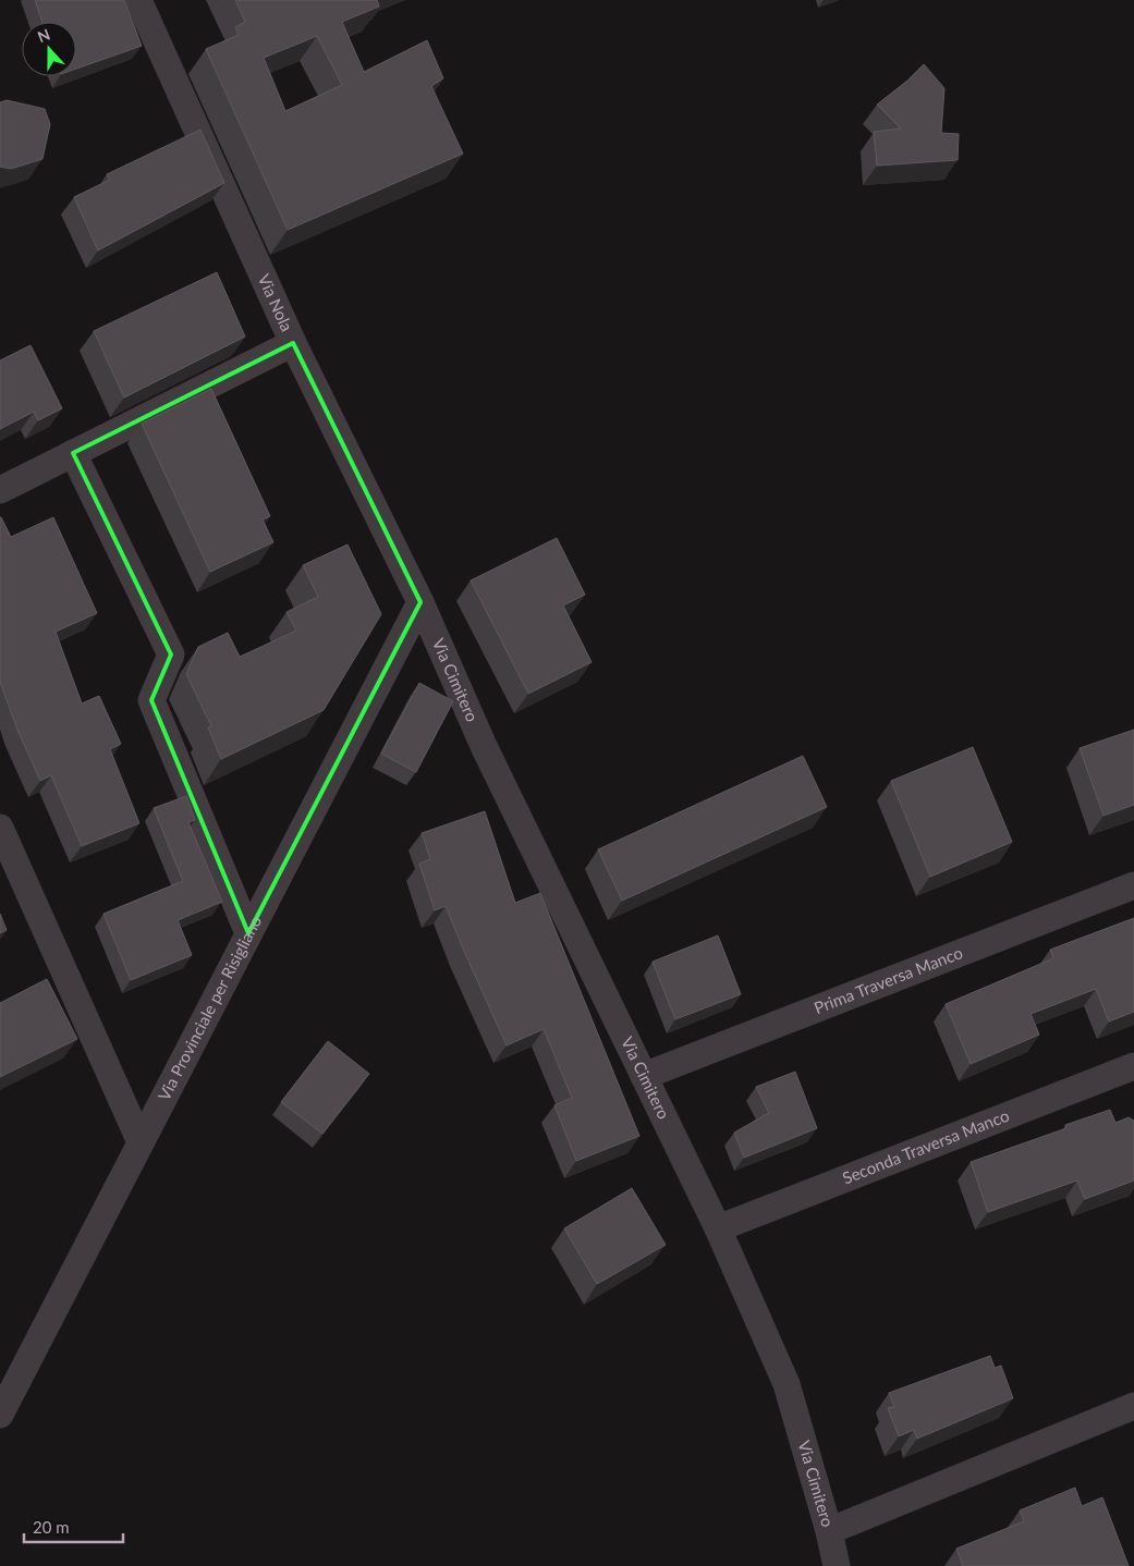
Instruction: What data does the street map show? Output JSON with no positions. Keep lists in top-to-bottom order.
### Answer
{
  "streets": {
    "street": [
      "Via Nola",
      "Via Cimitero",
      "Prima Traversa Manco",
      "Via Provinciale per Risigliano",
      "Seconda Traversa Manco"
    ]
  },
  "crossings": [
    ["Via Nola", "Via Cimitero"],
    ["Via Nola", "Via Provinciale per Risigliano"],
    ["Via Cimitero", "Prima Traversa Manco"],
    ["Via Cimitero", "Via Provinciale per Risigliano"],
    ["Via Cimitero", "Seconda Traversa Manco"]
  ],
  "scale_bar": "20 m",
  "north": "top"
}
